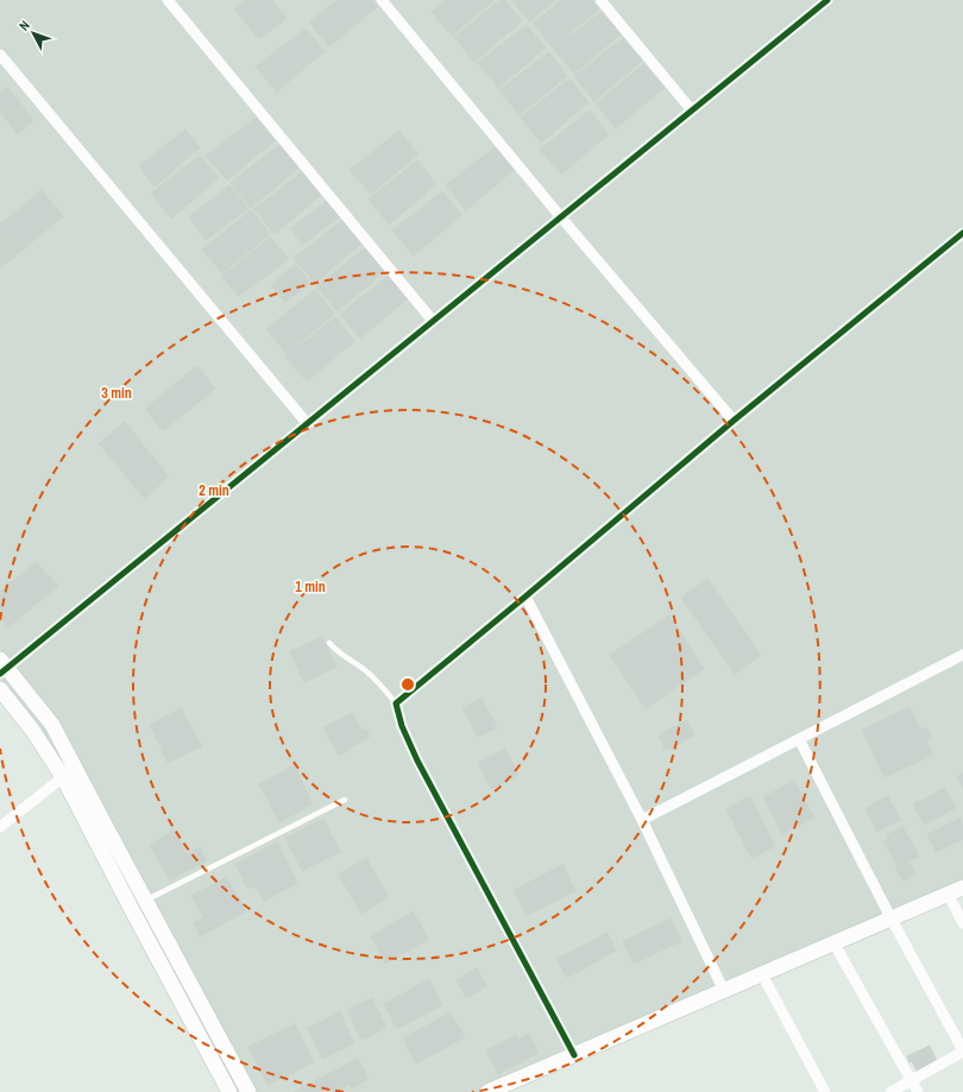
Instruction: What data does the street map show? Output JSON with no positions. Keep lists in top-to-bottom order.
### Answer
{
  "north": "top left",
  "rings": ["3 min", "2 min", "1 min"]
}
